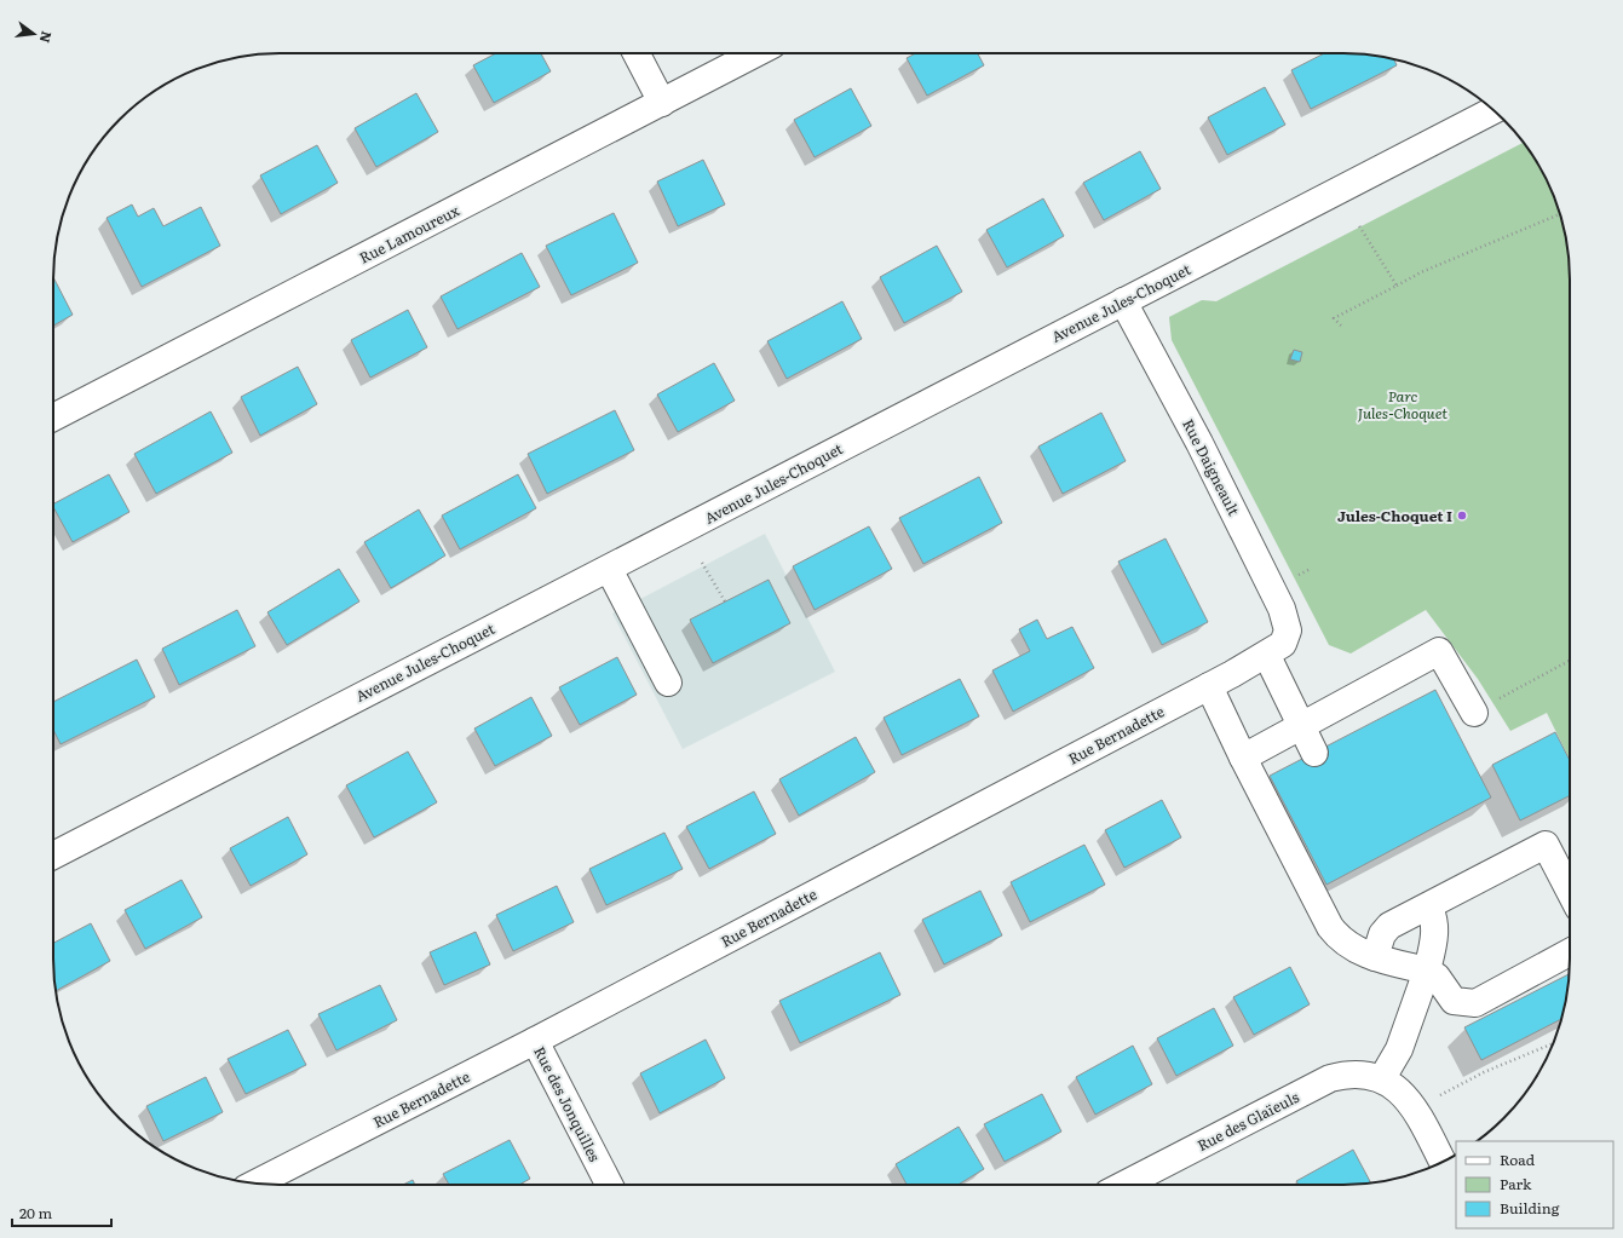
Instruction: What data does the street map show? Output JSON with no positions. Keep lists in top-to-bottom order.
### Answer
{
  "streets": {
    "street": [
      "Rue Lamoureux",
      "Avenue Jules-Choquet",
      "Rue Daigneault",
      "Rue Bernadette",
      "Rue des Jonquilles",
      "Rue des Glaïeuls"
    ]
  },
  "crossings": [
    ["Avenue Jules-Choquet", "Rue Daigneault"],
    ["Rue Daigneault", "Rue Bernadette"],
    ["Rue Bernadette", "Rue des Jonquilles"]
  ],
  "parks": ["Parc Jules-Choquet"],
  "places": ["Jules-Choquet I"],
  "legend": ["Road", "Park", "Building"],
  "scale_bar": "20 m",
  "north": "right"
}
